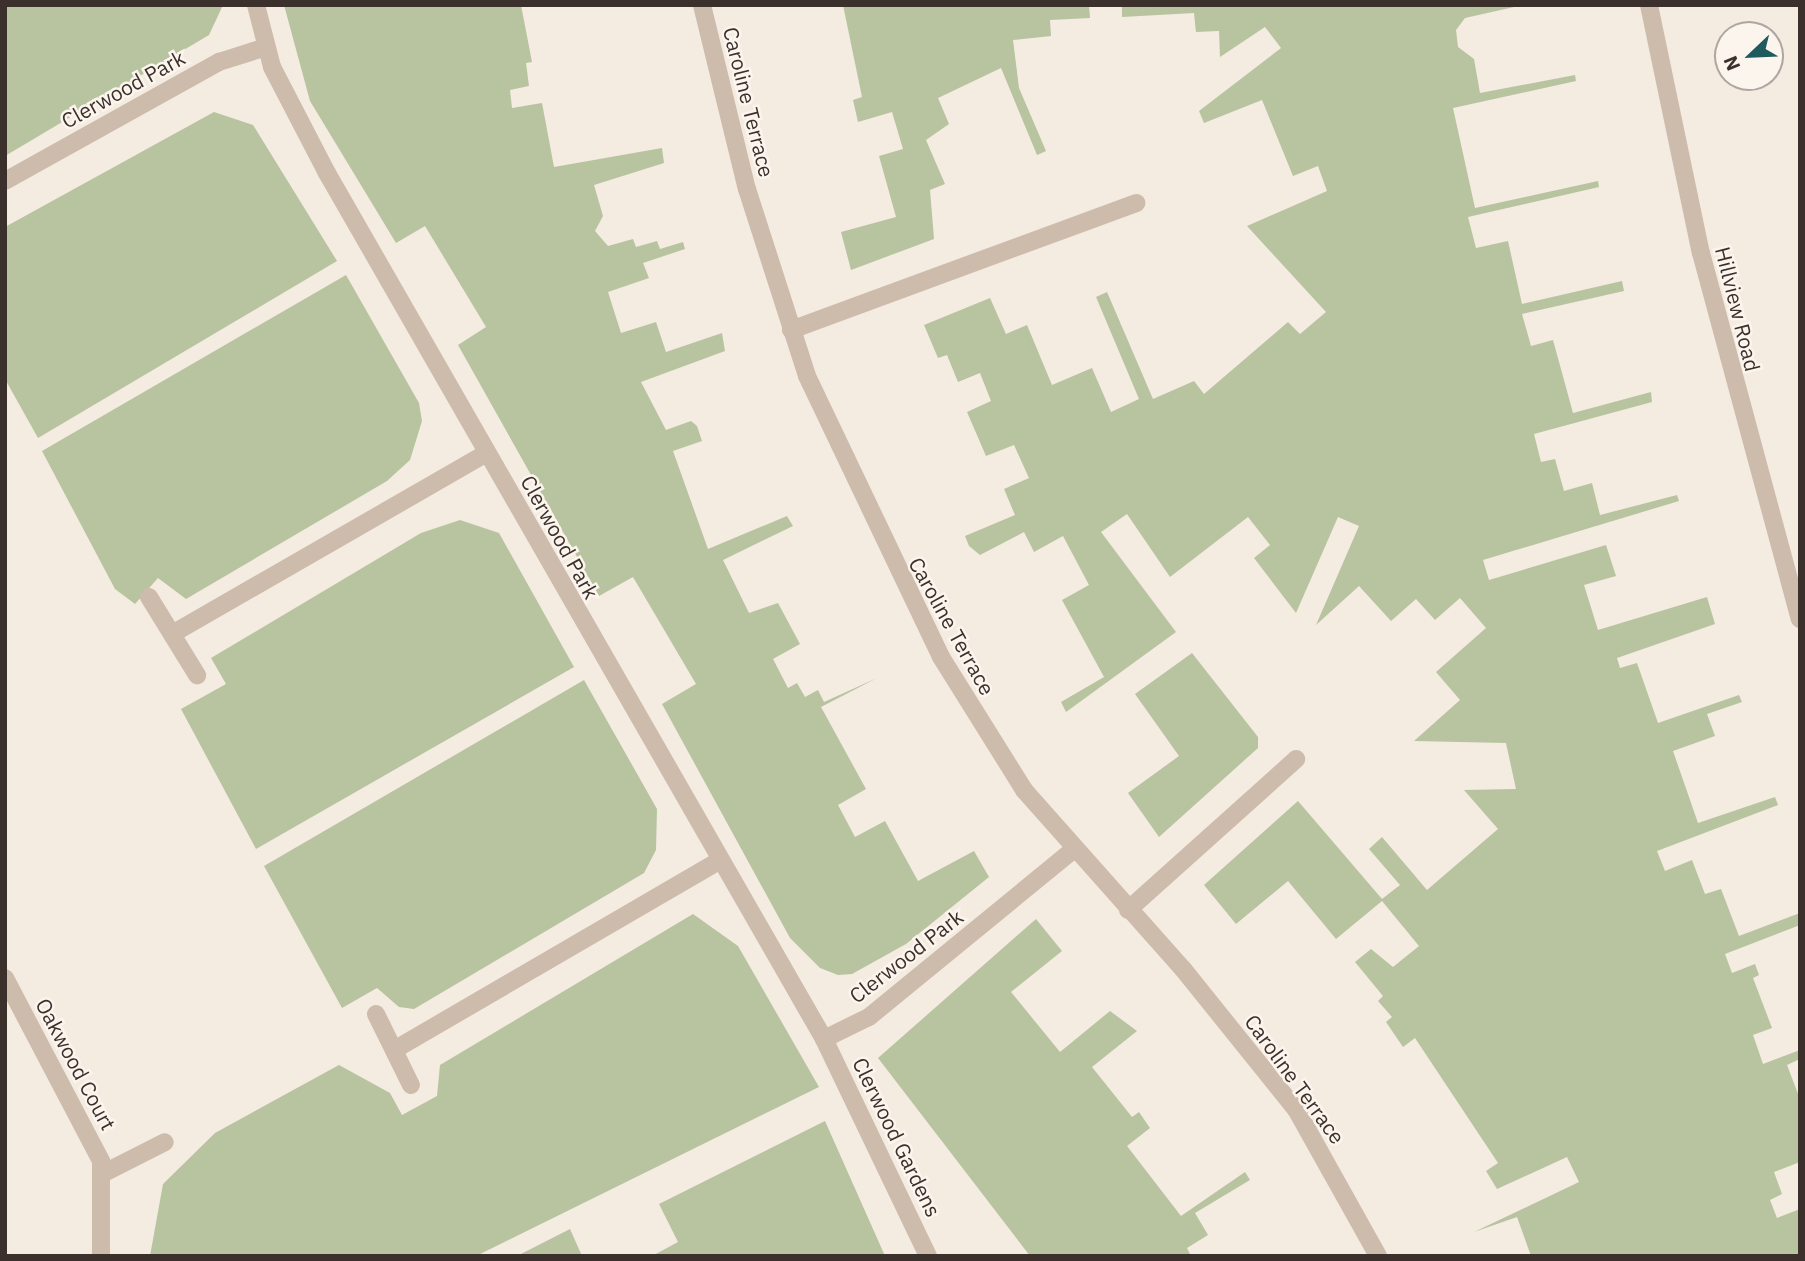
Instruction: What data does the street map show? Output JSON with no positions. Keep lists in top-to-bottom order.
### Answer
{
  "streets": {
    "street": [
      "Clerwood Park",
      "Caroline Terrace",
      "Hillview Road",
      "Oakwood Court",
      "Clerwood Gardens"
    ]
  },
  "crossings": [
    ["Clerwood Park", "Caroline Terrace"],
    ["Clerwood Park", "Clerwood Gardens"]
  ],
  "north": "bottom left"
}
